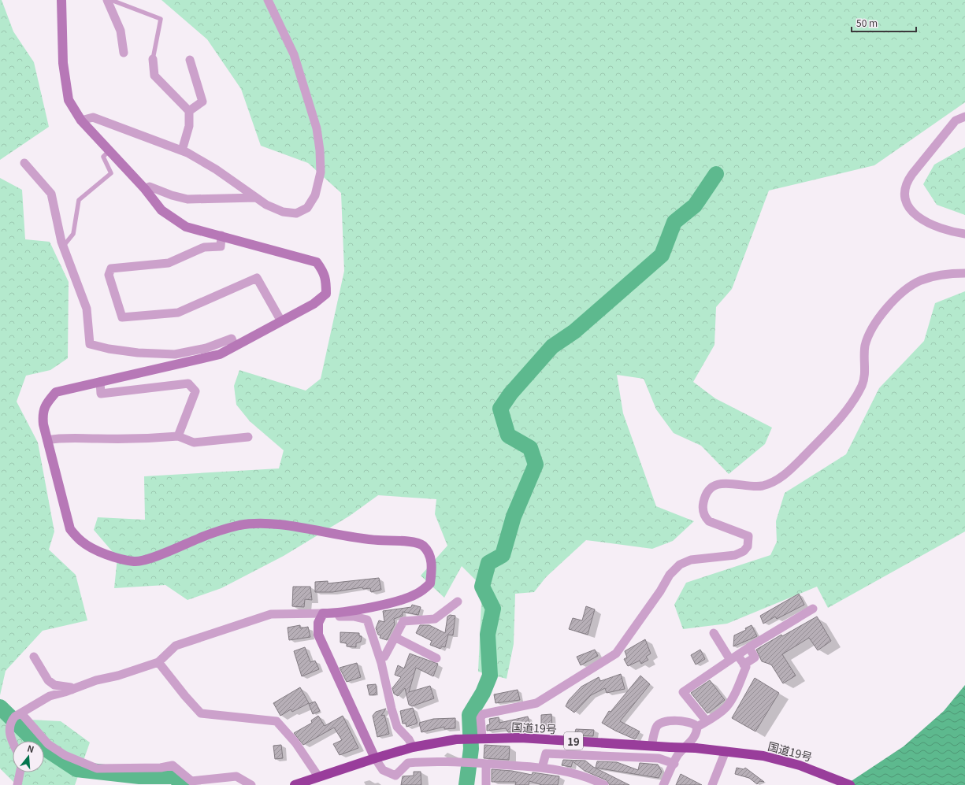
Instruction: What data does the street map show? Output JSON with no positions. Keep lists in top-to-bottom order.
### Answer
{
  "streets": {
    "highway": ["国道19号", "19"]
  },
  "scale_bar": "50 m",
  "north": "top"
}
